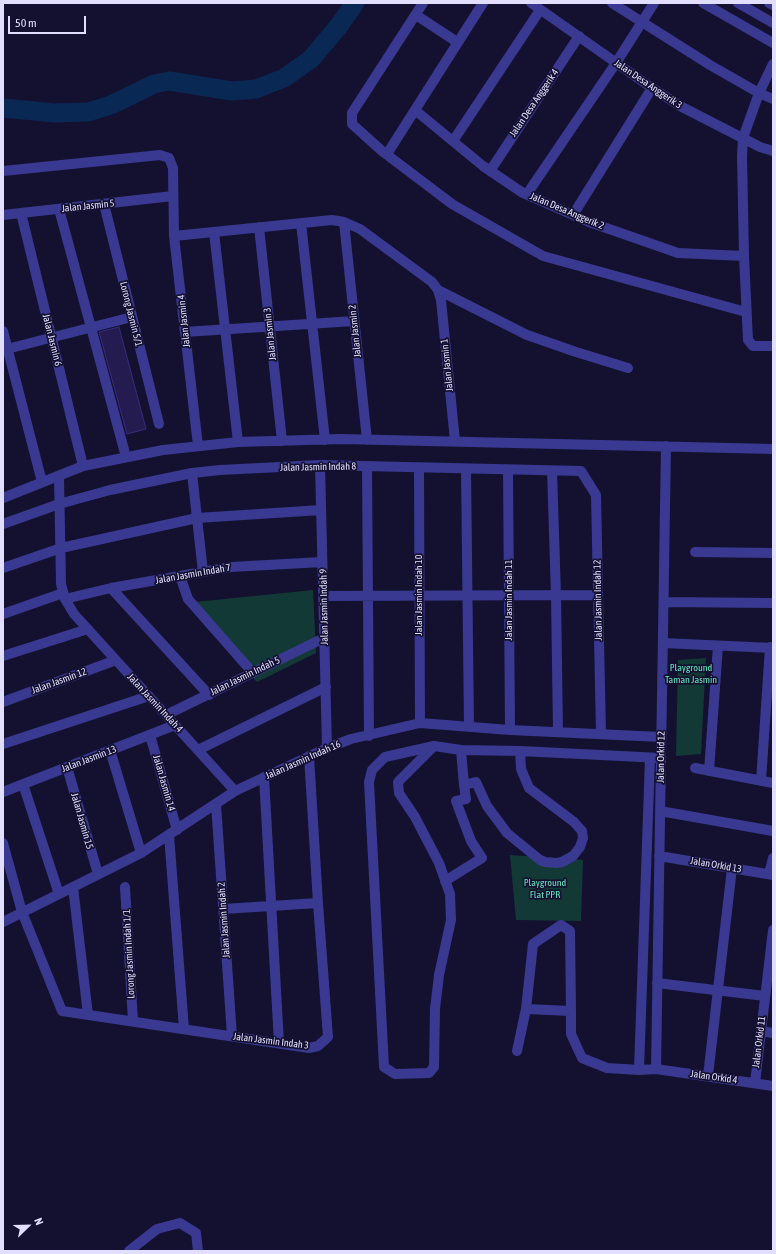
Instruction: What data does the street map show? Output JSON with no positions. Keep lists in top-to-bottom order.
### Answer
{
  "streets": {
    "street": [
      "Jalan Desa Anggerik 3",
      "Jalan Desa Anggerik 4",
      "Jalan Jasmin 5",
      "Jalan Desa Anggerik 2",
      "Lorong Jasmin 5/1",
      "Jalan Jasmin 4",
      "Jalan Jasmin 2",
      "Jalan Jasmin 3",
      "Jalan Jasmin 6",
      "Jalan Jasmin 1",
      "Jalan Jasmin Indah 8",
      "Jalan Jasmin Indah 7",
      "Jalan Jasmin Indah 10",
      "Jalan Jasmin Indah 11",
      "Jalan Jasmin Indah 12",
      "Jalan Jasmin Indah 9",
      "Jalan Jasmin Indah 5",
      "Jalan Jasmin 12",
      "Jalan Jasmin Indah 4",
      "Jalan Orkid 12",
      "Jalan Jasmin 13",
      "Jalan Jasmin Indah 16",
      "Jalan Jasmin 14",
      "Jalan Jasmin 15",
      "Jalan Orkid 13",
      "Jalan Jasmin Indah 2",
      "Lorong Jasmin Indah 1/1",
      "Jalan Jasmin Indah 3",
      "Jalan Orkid 11",
      "Jalan Orkid 4"
    ]
  },
  "crossings": [
    ["Jalan Desa Anggerik 3", "Jalan Desa Anggerik 4"],
    ["Jalan Desa Anggerik 4", "Jalan Desa Anggerik 2"],
    ["Jalan Jasmin 5", "Lorong Jasmin 5/1"],
    ["Jalan Jasmin 5", "Jalan Jasmin 4"],
    ["Jalan Jasmin 5", "Jalan Jasmin 6"],
    ["Jalan Jasmin Indah 8", "Jalan Jasmin Indah 10"],
    ["Jalan Jasmin Indah 8", "Jalan Jasmin Indah 11"],
    ["Jalan Jasmin Indah 8", "Jalan Jasmin Indah 12"],
    ["Jalan Jasmin Indah 8", "Jalan Jasmin Indah 9"],
    ["Jalan Jasmin Indah 7", "Jalan Jasmin Indah 9"],
    ["Jalan Jasmin Indah 7", "Jalan Jasmin Indah 4"],
    ["Jalan Jasmin Indah 10", "Jalan Jasmin Indah 16"],
    ["Jalan Jasmin Indah 11", "Jalan Jasmin Indah 16"],
    ["Jalan Jasmin Indah 12", "Jalan Jasmin Indah 16"],
    ["Jalan Jasmin Indah 9", "Jalan Jasmin Indah 5"],
    ["Jalan Jasmin Indah 9", "Jalan Jasmin Indah 16"],
    ["Jalan Jasmin Indah 5", "Jalan Jasmin Indah 4"],
    ["Jalan Jasmin 12", "Jalan Jasmin Indah 4"],
    ["Jalan Jasmin Indah 4", "Jalan Jasmin 13"],
    ["Jalan Jasmin Indah 4", "Jalan Jasmin Indah 16"],
    ["Jalan Orkid 12", "Jalan Jasmin Indah 16"],
    ["Jalan Orkid 12", "Jalan Orkid 13"],
    ["Jalan Orkid 12", "Jalan Orkid 4"],
    ["Jalan Jasmin 13", "Jalan Jasmin 14"],
    ["Jalan Jasmin 13", "Jalan Jasmin 15"],
    ["Jalan Jasmin Indah 16", "Jalan Jasmin 14"],
    ["Jalan Jasmin Indah 16", "Jalan Jasmin 15"],
    ["Jalan Jasmin Indah 16", "Jalan Jasmin Indah 2"],
    ["Jalan Jasmin Indah 16", "Jalan Jasmin Indah 3"],
    ["Jalan Jasmin 14", "Jalan Jasmin Indah 3"],
    ["Jalan Jasmin Indah 2", "Jalan Jasmin Indah 3"],
    ["Lorong Jasmin Indah 1/1", "Jalan Jasmin Indah 3"],
    ["Jalan Orkid 11", "Jalan Orkid 4"]
  ],
  "parks": ["Playground Taman Jasmin", "Playground Flat PPR"],
  "scale_bar": "50 m",
  "north": "top right"
}
